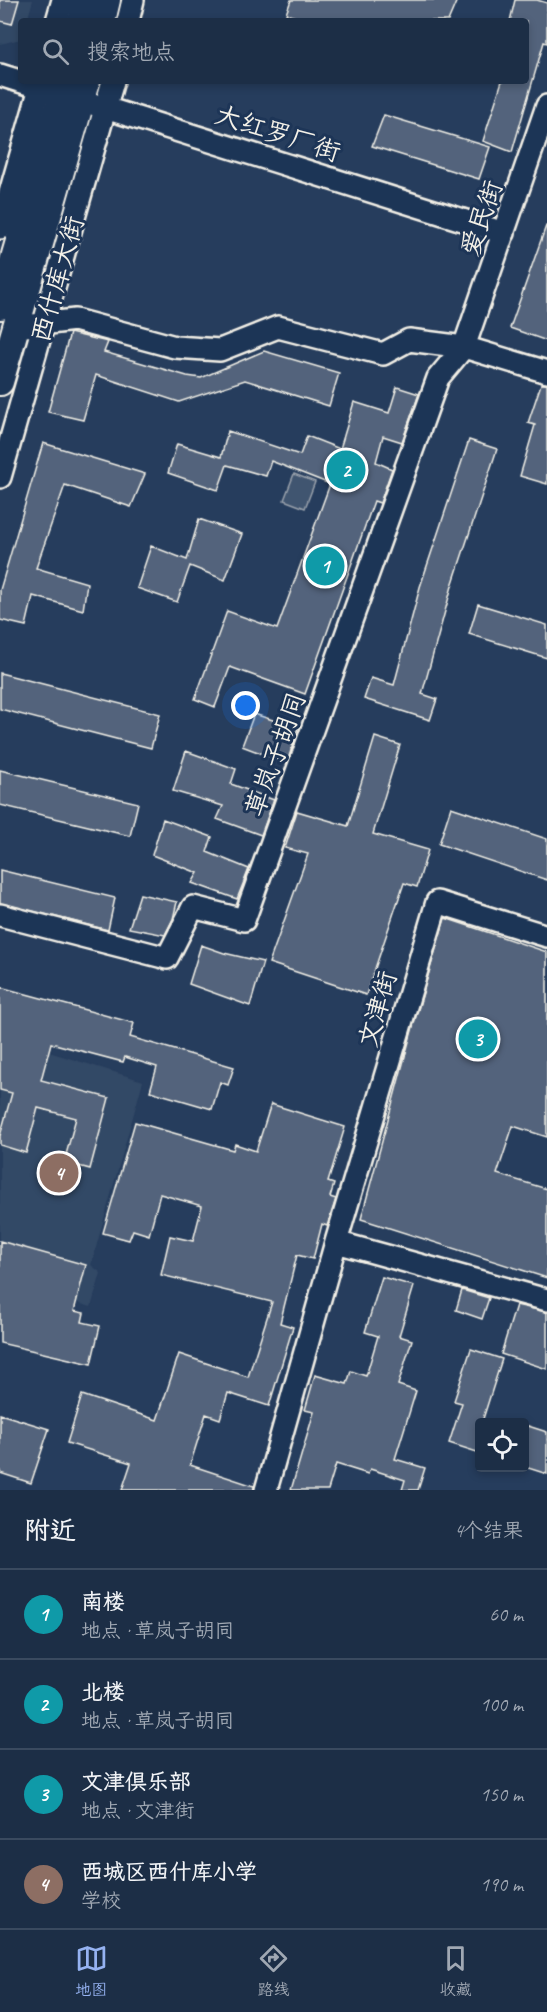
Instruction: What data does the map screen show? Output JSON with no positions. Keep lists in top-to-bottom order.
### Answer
{
  "streets": {
    "main road": ["西什库大街"],
    "street": [
      "大红罗厂街",
      "爱民街",
      "草岚子胡同",
      "文津街"
    ]
  },
  "crossings": [
    ["大红罗厂街", "爱民街"],
    ["大红罗厂街", "西什库大街"],
    ["爱民街", "草岚子胡同"]
  ],
  "page": {
    "search": "搜索地点",
    "pins": [
      "2",
      "1",
      "3",
      "4"
    ],
    "heading": ["附近", "4个结果"],
    "list": [
      {
        "mark": "1",
        "name": "南楼",
        "note": "地点 · 草岚子胡同",
        "value": "60 m"
      },
      {
        "mark": "2",
        "name": "北楼",
        "note": "地点 · 草岚子胡同",
        "value": "100 m"
      },
      {
        "mark": "3",
        "name": "文津俱乐部",
        "note": "地点 · 文津街",
        "value": "150 m"
      },
      {
        "mark": "4",
        "name": "西城区西什库小学",
        "note": "学校",
        "value": "190 m"
      }
    ],
    "nav": ["地图", "路线", "收藏"]
  }
}
